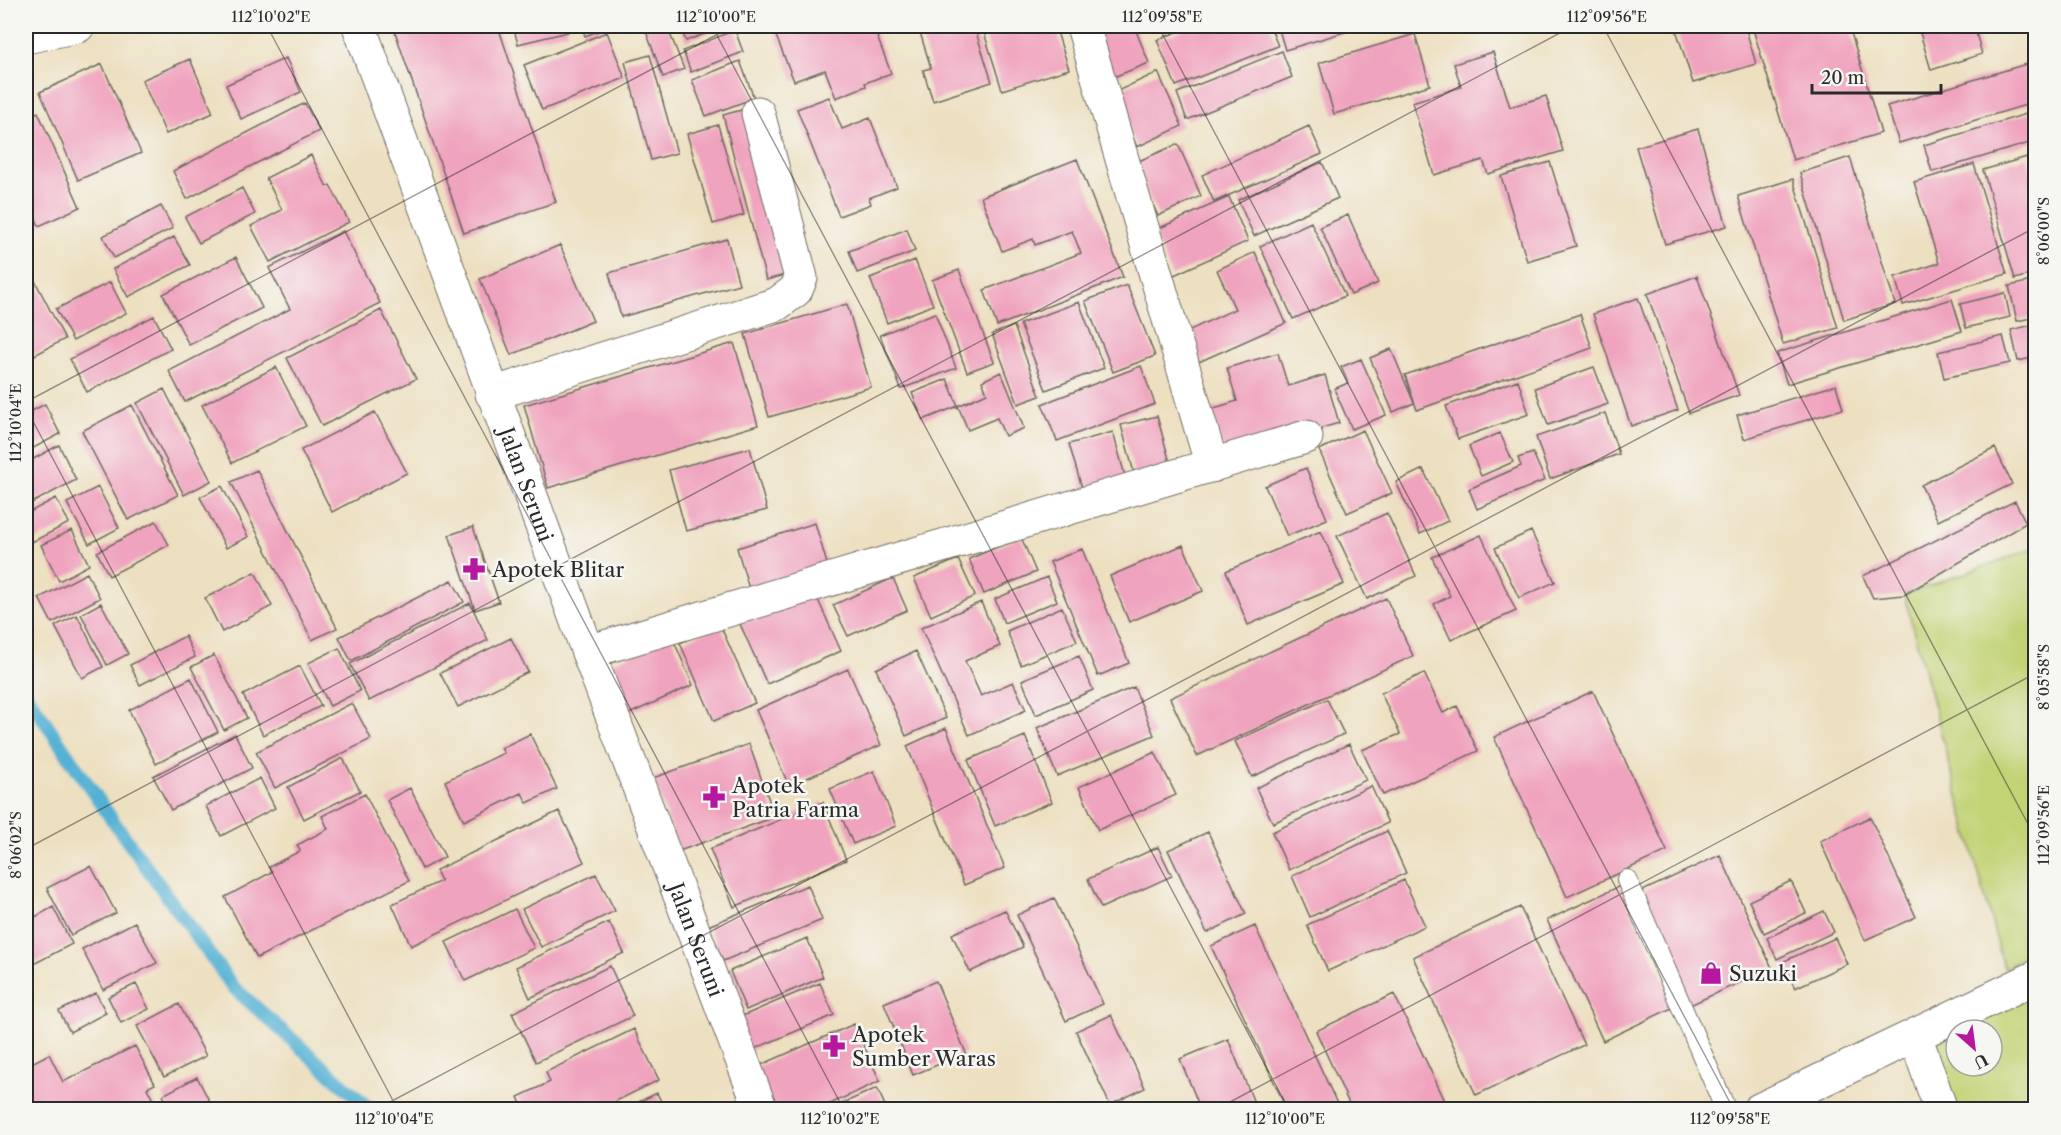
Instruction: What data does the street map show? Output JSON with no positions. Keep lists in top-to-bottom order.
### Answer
{
  "streets": {
    "street": ["Jalan Seruni"]
  },
  "places": {
    "pharmacy": ["Apotek Blitar", "Apotek Patria Farma", "Apotek Sumber Waras"],
    "shop": ["Suzuki"]
  },
  "scale_bar": "20 m",
  "north": "bottom right",
  "coordinates": [
    "112°10'02\"E",
    "112°10'00\"E",
    "112°09'58\"E",
    "112°09'56\"E",
    "8°06'00\"S",
    "112°10'04\"E",
    "8°05'58\"S",
    "8°06'02\"S"
  ]
}
